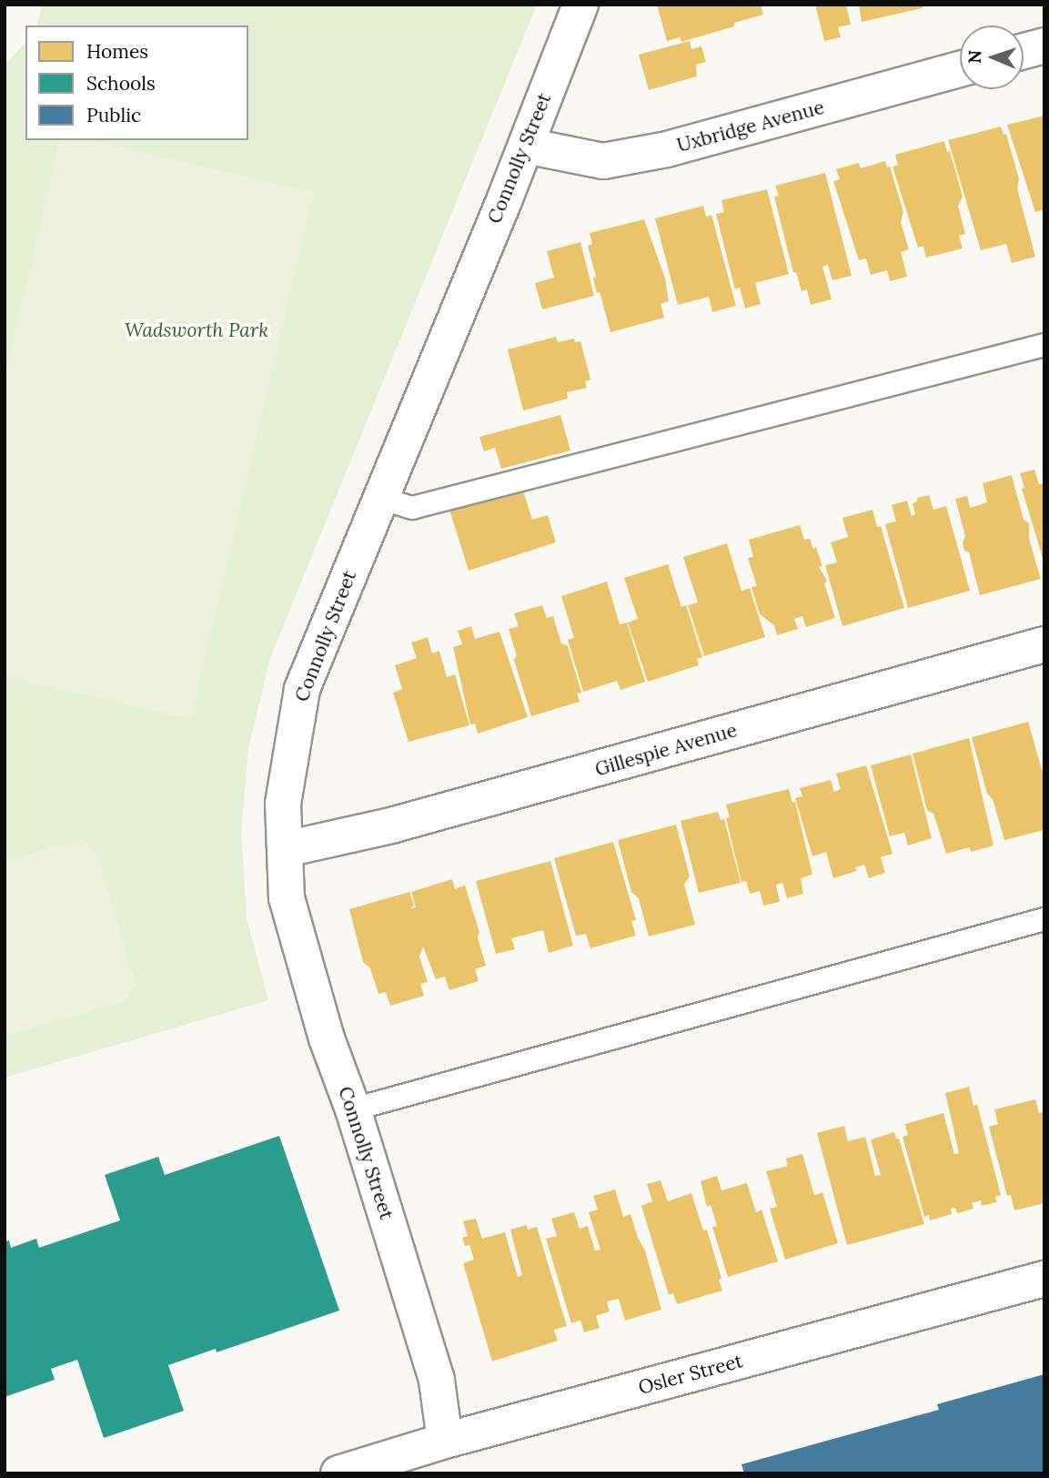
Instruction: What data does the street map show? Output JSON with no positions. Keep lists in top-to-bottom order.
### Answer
{
  "streets": {
    "street": [
      "Uxbridge Avenue",
      "Connolly Street",
      "Gillespie Avenue",
      "Osler Street"
    ]
  },
  "crossings": [
    ["Uxbridge Avenue", "Connolly Street"],
    ["Connolly Street", "Gillespie Avenue"],
    ["Connolly Street", "Osler Street"]
  ],
  "parks": ["Wadsworth Park"],
  "legend": ["Homes", "Schools", "Public"],
  "north": "left"
}
